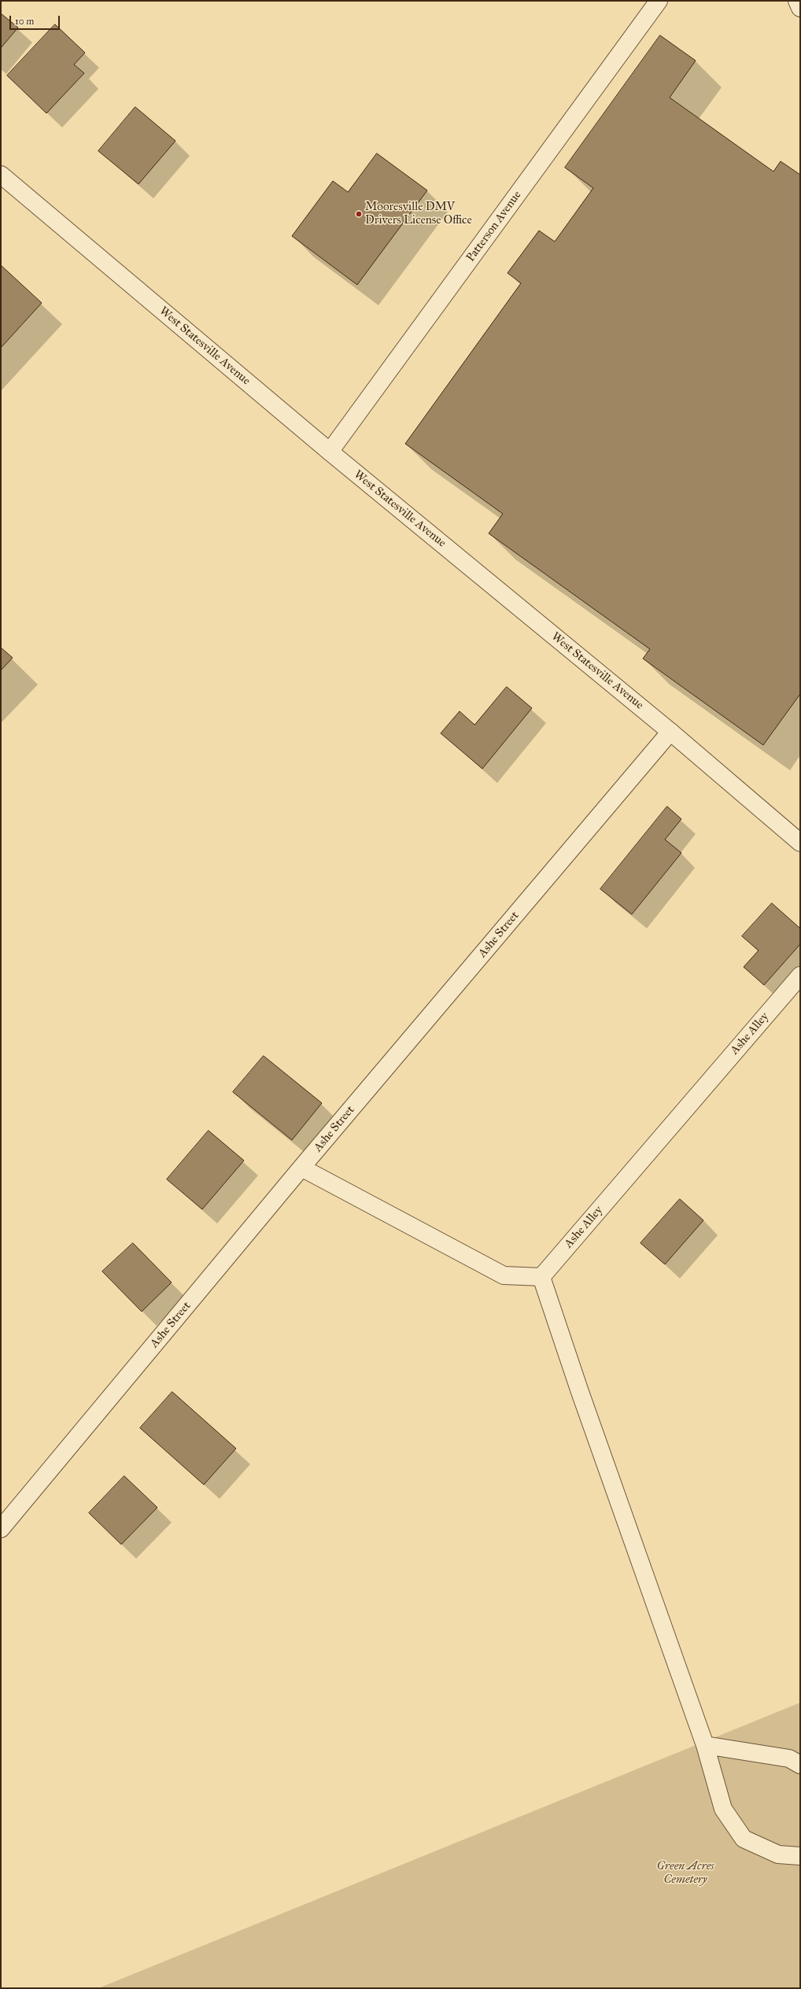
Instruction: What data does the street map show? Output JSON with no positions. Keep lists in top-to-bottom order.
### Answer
{
  "streets": {
    "street": [
      "Patterson Avenue",
      "West Statesville Avenue",
      "Ashe Street",
      "Ashe Alley"
    ]
  },
  "crossings": [
    ["Patterson Avenue", "West Statesville Avenue"],
    ["West Statesville Avenue", "Ashe Street"]
  ],
  "parks": ["Green Acres Cemetery"],
  "places": ["Mooresville DMV Drivers License Office"],
  "scale_bar": "10 m"
}
